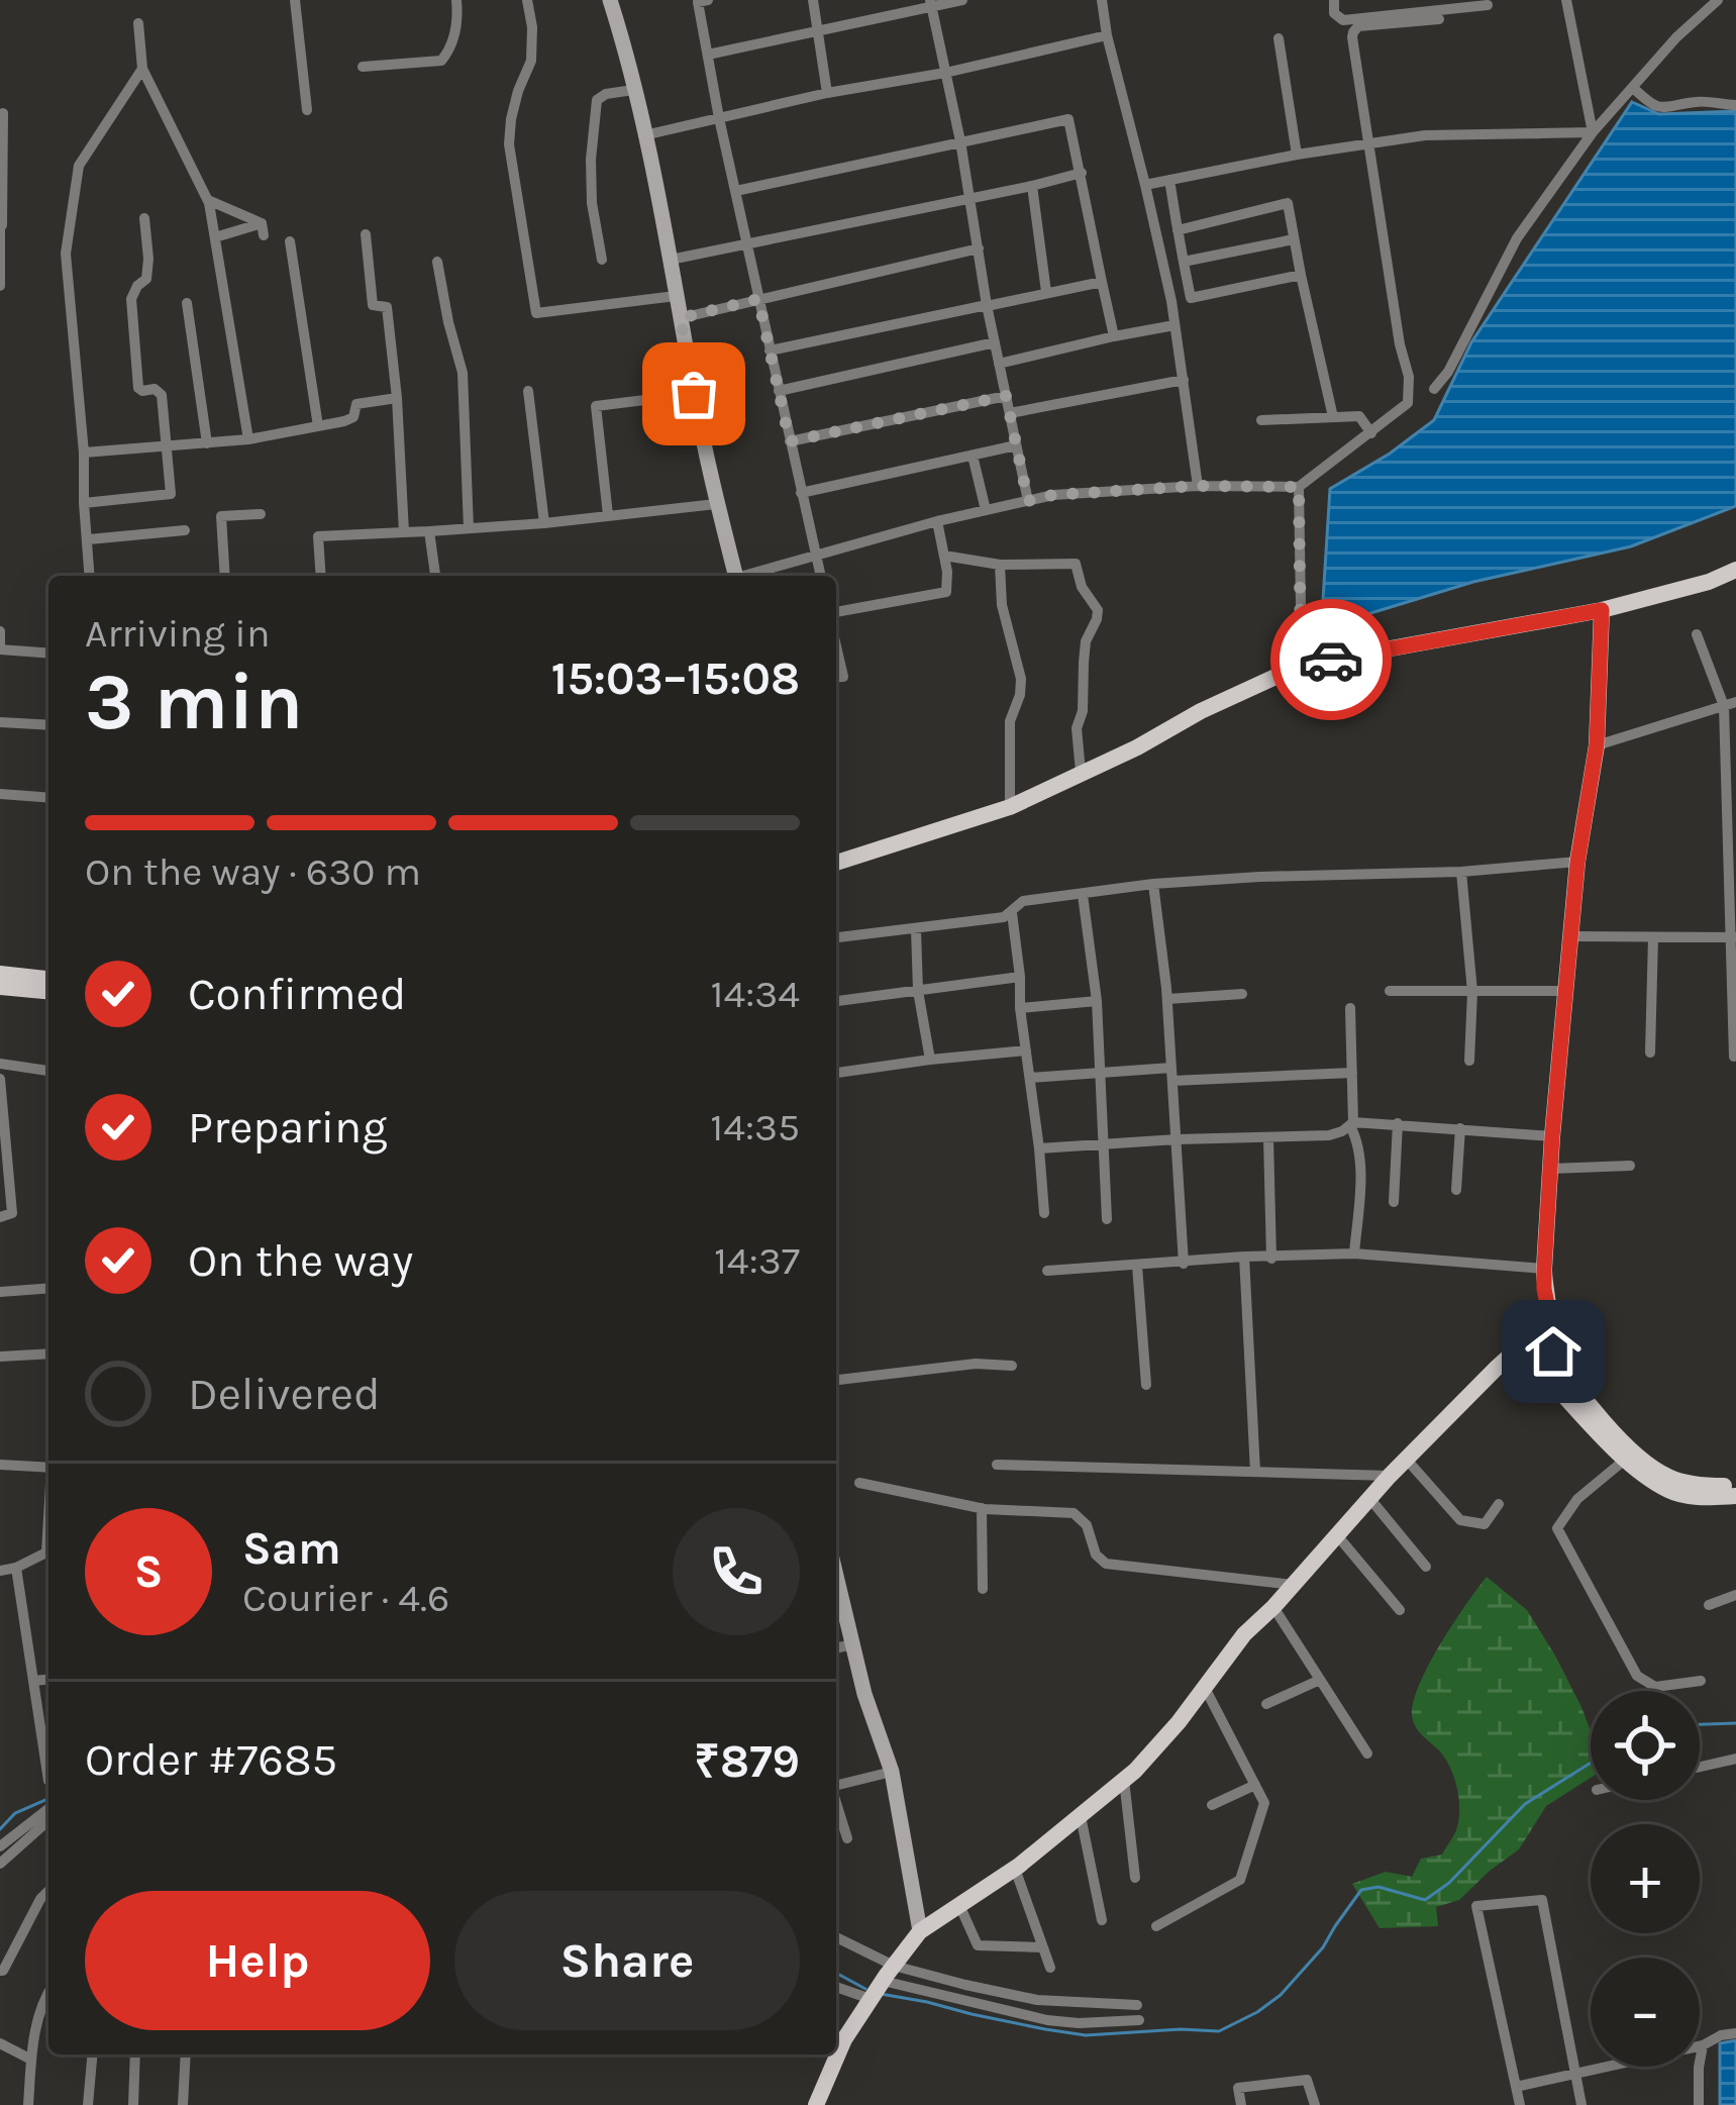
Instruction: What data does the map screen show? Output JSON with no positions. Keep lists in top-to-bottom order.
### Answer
{
  "page": {
    "heading": ["3 min", "Arriving in", "15:03–15:08"],
    "panel": [
      "Sam",
      "Courier · 4.6",
      "Order #7685",
      "₹879"
    ],
    "bar": "On the way · 630 m",
    "list": [
      ["Confirmed", "14:34"],
      ["Preparing", "14:35"],
      ["On the way", "14:37"],
      "Delivered"
    ],
    "round": "S",
    "map_buttons": ["+", "−"],
    "buttons": ["Help", "Share"]
  }
}
